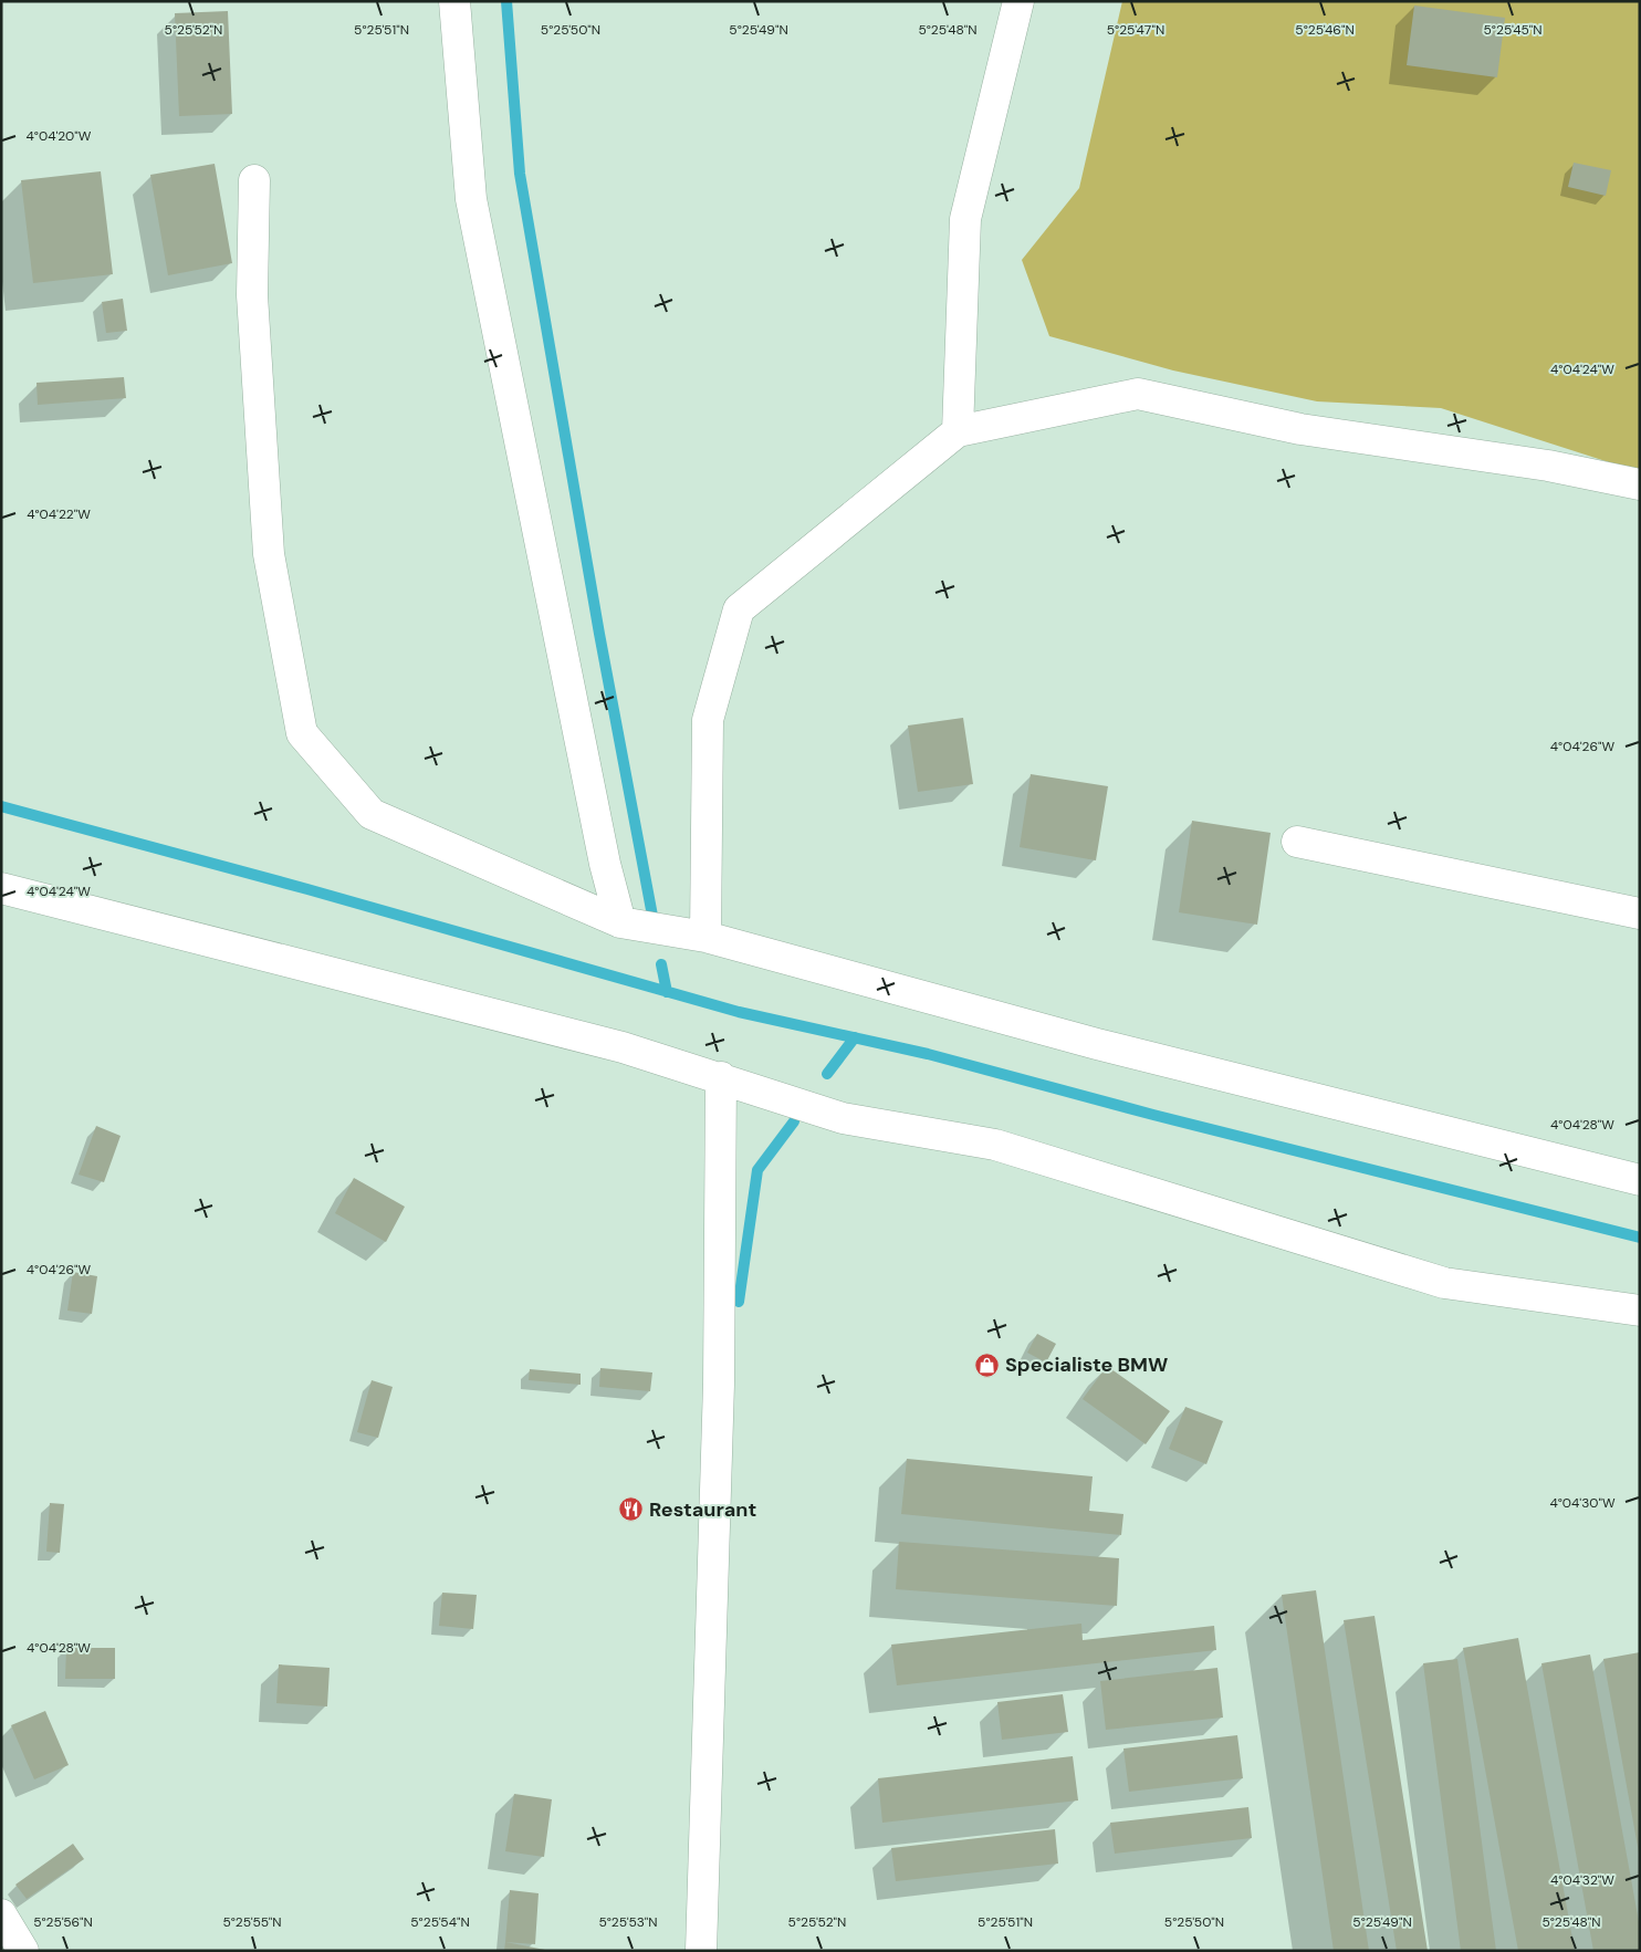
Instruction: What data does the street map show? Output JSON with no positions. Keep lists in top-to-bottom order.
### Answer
{
  "places": {
    "shop": ["Specialiste BMW"],
    "restaurant": ["Restaurant"]
  },
  "coordinates": [
    "5°25'52\"N",
    "5°25'51\"N",
    "5°25'50\"N",
    "5°25'49\"N",
    "5°25'48\"N",
    "5°25'47\"N",
    "5°25'46\"N",
    "5°25'45\"N",
    "4°04'20\"W",
    "4°04'24\"W",
    "4°04'22\"W",
    "4°04'26\"W",
    "4°04'28\"W",
    "4°04'30\"W",
    "4°04'32\"W",
    "5°25'56\"N",
    "5°25'55\"N",
    "5°25'54\"N",
    "5°25'53\"N"
  ]
}
